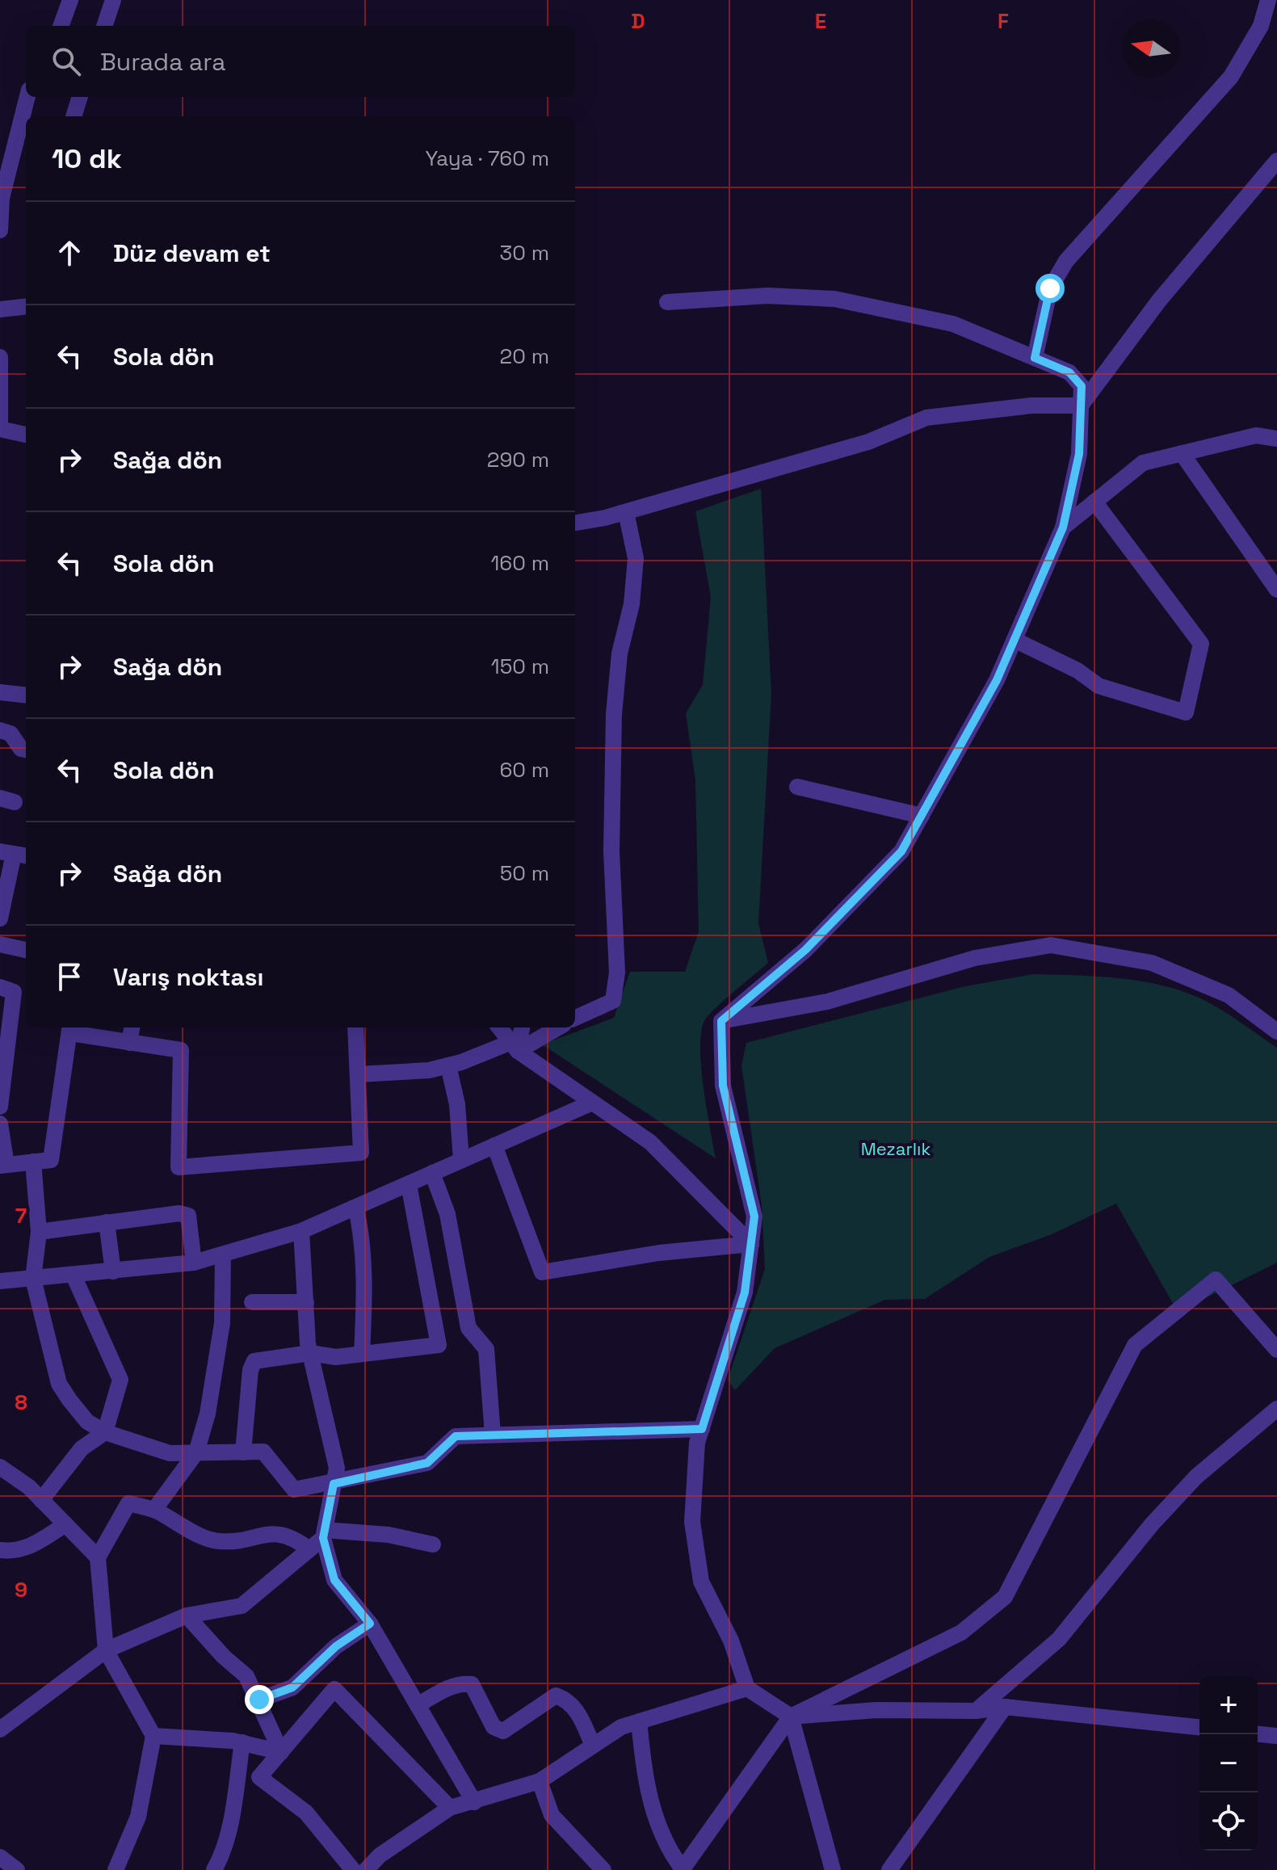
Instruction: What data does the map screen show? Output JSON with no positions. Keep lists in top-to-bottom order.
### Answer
{
  "parks": ["Mezarlık"],
  "north": "left",
  "page": {
    "search": "Burada ara",
    "heading": ["10 dk", "Yaya · 760 m"],
    "list": [
      ["Düz devam et", "30 m"],
      ["Sola dön", "20 m"],
      ["Sağa dön", "290 m"],
      ["Sola dön", "160 m"],
      ["Sağa dön", "150 m"],
      ["Sola dön", "60 m"],
      ["Sağa dön", "50 m"],
      "Varış noktası"
    ],
    "map_buttons": ["+", "−"]
  },
  "grid": {
    "columns": ["D", "E", "F"],
    "rows": ["7", "8", "9"]
  }
}
